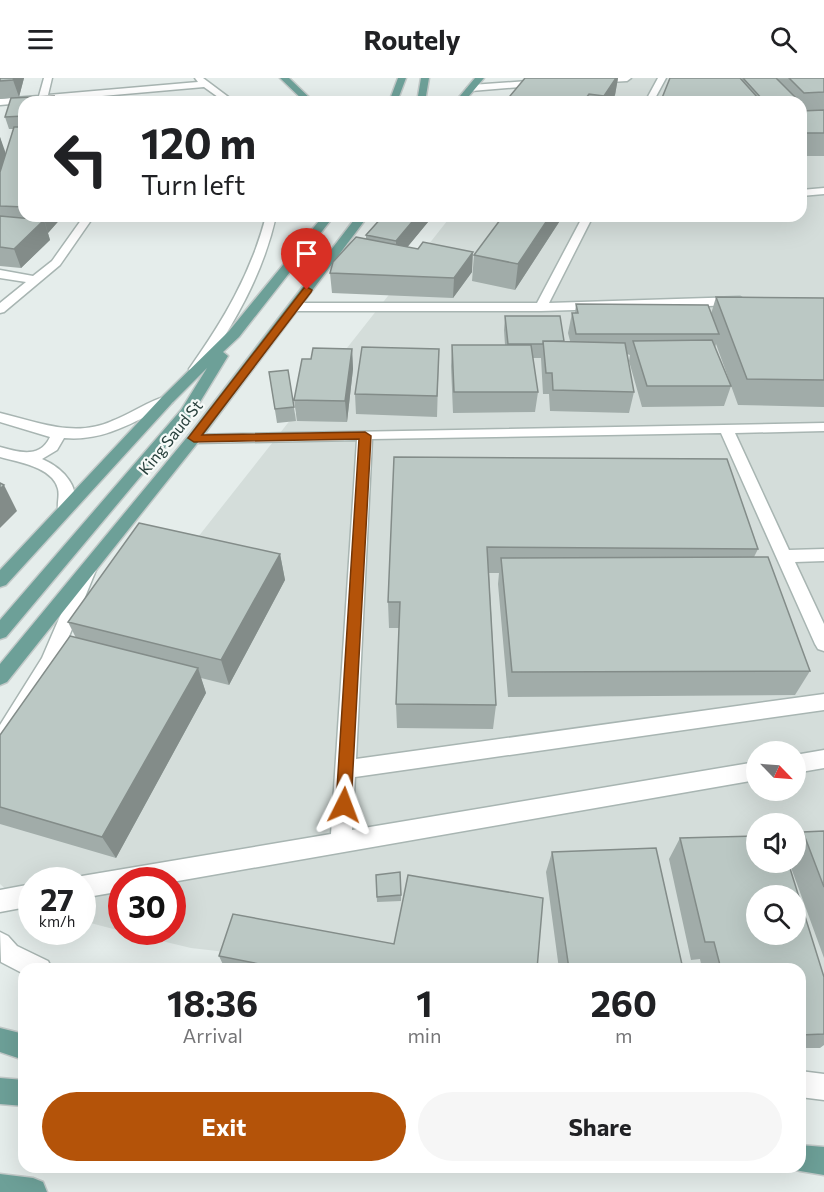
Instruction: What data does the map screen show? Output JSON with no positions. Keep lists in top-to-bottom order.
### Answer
{
  "streets": {
    "main road": ["King Saud St"]
  },
  "north": "bottom right",
  "page": {
    "header": "Routely",
    "turn": ["120 m", "Turn left"],
    "speed": "27 km/h",
    "limit": "30",
    "eta": [
      "18:36",
      "Arrival",
      "1",
      "min",
      "260",
      "m"
    ],
    "buttons": ["Exit", "Share"]
  }
}
